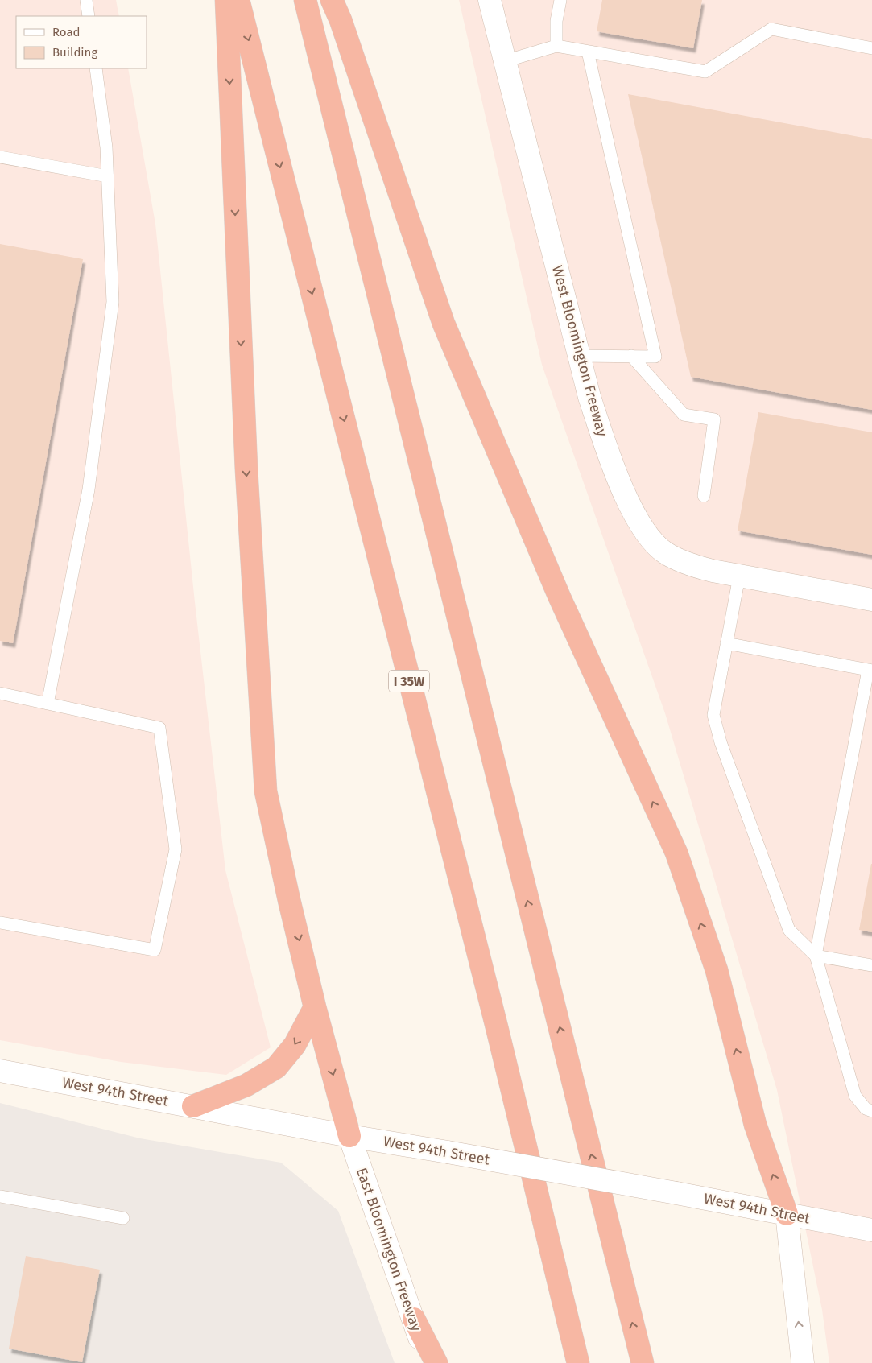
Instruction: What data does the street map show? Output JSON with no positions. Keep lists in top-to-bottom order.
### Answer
{
  "streets": {
    "highway": ["I 35W"],
    "street": ["West Bloomington Freeway", "West 94th Street", "East Bloomington Freeway"]
  },
  "crossings": [
    ["West 94th Street", "East Bloomington Freeway"]
  ],
  "legend": ["Road", "Building"]
}
